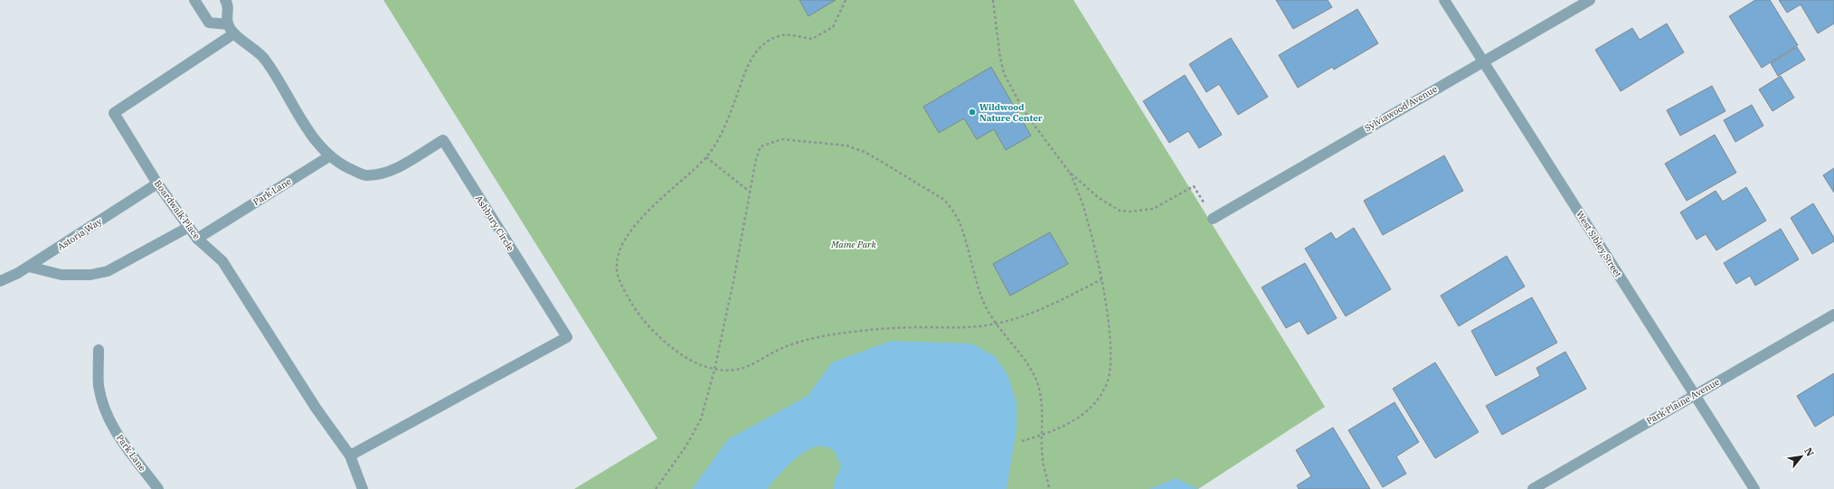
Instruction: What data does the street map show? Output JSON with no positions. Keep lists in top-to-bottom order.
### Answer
{
  "streets": {
    "street": [
      "Sylviawood Avenue",
      "Park Lane",
      "Boardwalk Place",
      "Ashbury Circle",
      "Astoria Way",
      "West Sibley Street",
      "Park Plaine Avenue"
    ]
  },
  "crossings": [
    ["Sylviawood Avenue", "West Sibley Street"],
    ["Park Lane", "Boardwalk Place"],
    ["Park Lane", "Ashbury Circle"],
    ["Boardwalk Place", "Ashbury Circle"],
    ["Boardwalk Place", "Astoria Way"],
    ["West Sibley Street", "Park Plaine Avenue"]
  ],
  "parks": ["Maine Park"],
  "places": ["Wildwood Nature Center"],
  "north": "top right"
}
